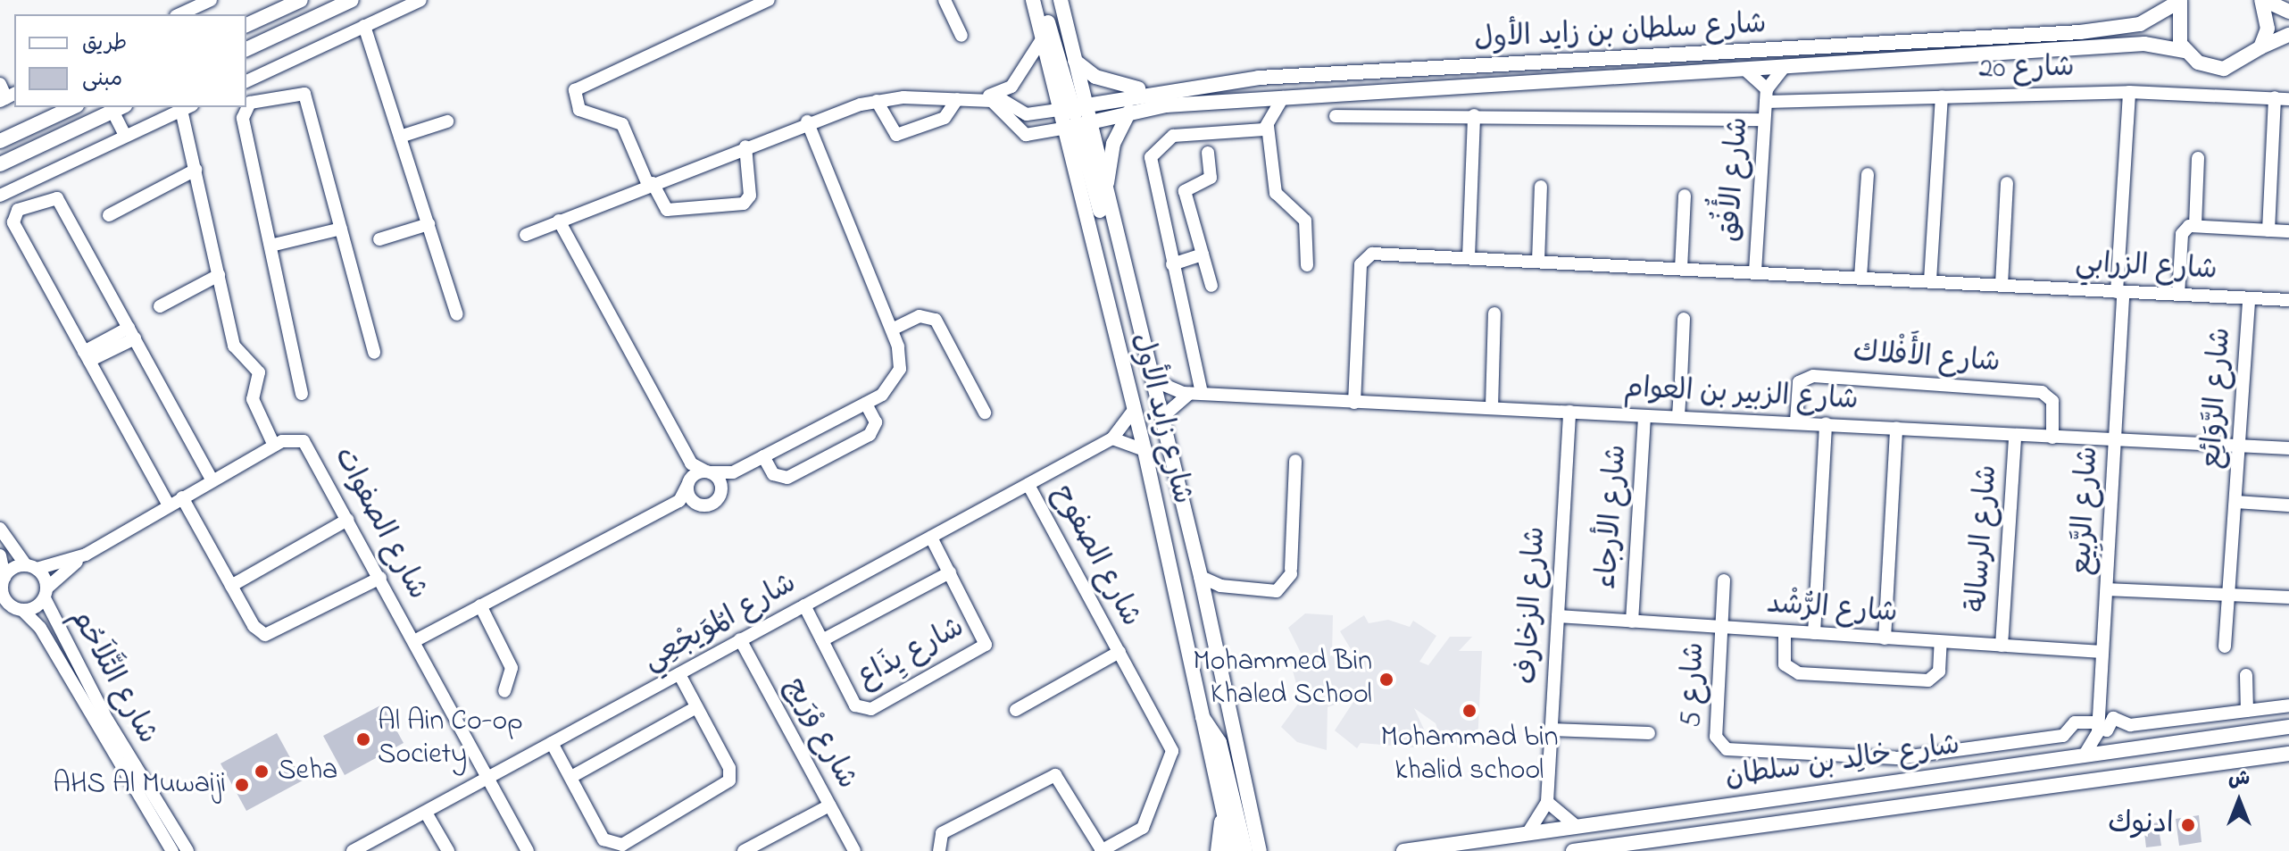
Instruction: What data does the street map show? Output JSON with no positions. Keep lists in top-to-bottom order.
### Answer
{
  "streets": {
    "main road": ["شارع سلطان بن زايد الأول", "شارع زايد الأول", "شارع خالِد بن سلطان"],
    "street": [
      "شارع 20",
      "شارع الأُفُق",
      "شارع الزرابي",
      "شارع الأَفْلاك",
      "شارع الزبير بن العوام",
      "شارع الرَّوَائِع",
      "شارع الرَّبِيع",
      "شارع الأرجاء",
      "شارع الصفوات",
      "شارع الرسالة",
      "شارع الصفوح",
      "شارع الزخارف",
      "شارع الرُّشْد",
      "شارع المُوَيجْعِي",
      "شارع يِذَاع",
      "شارع التَّلاَحُم",
      "شارع 5",
      "شارع وْرَيج"
    ]
  },
  "crossings": [
    ["شارع سلطان بن زايد الأول", "شارع الأُفُق"],
    ["شارع سلطان بن زايد الأول", "شارع زايد الأول"],
    ["شارع 20", "شارع الأُفُق"],
    ["شارع 20", "شارع الرَّبِيع"],
    ["شارع الأُفُق", "شارع الزرابي"],
    ["شارع الزرابي", "شارع الزبير بن العوام"],
    ["شارع الزرابي", "شارع الرَّوَائِع"],
    ["شارع الزرابي", "شارع الرَّبِيع"],
    ["شارع الأَفْلاك", "شارع الزبير بن العوام"],
    ["شارع الزبير بن العوام", "شارع الرَّوَائِع"],
    ["شارع الزبير بن العوام", "شارع زايد الأول"],
    ["شارع الزبير بن العوام", "شارع الرَّبِيع"],
    ["شارع الزبير بن العوام", "شارع الأرجاء"],
    ["شارع الزبير بن العوام", "شارع الرسالة"],
    ["شارع الزبير بن العوام", "شارع الزخارف"],
    ["شارع زايد الأول", "شارع المُوَيجْعِي"],
    ["شارع الرَّبِيع", "شارع الرُّشْد"],
    ["شارع الرَّبِيع", "شارع 5"],
    ["شارع الرَّبِيع", "شارع خالِد بن سلطان"],
    ["شارع الأرجاء", "شارع الرُّشْد"],
    ["شارع الصفوات", "شارع المُوَيجْعِي"],
    ["شارع الرسالة", "شارع الرُّشْد"],
    ["شارع الصفوح", "شارع المُوَيجْعِي"],
    ["شارع الزخارف", "شارع الرُّشْد"],
    ["شارع الزخارف", "شارع خالِد بن سلطان"],
    ["شارع الرُّشْد", "شارع 5"],
    ["شارع المُوَيجْعِي", "شارع يِذَاع"],
    ["شارع المُوَيجْعِي", "شارع وْرَيج"]
  ],
  "places": [
    "Mohammed Bin Khaled School",
    "Mohammad bin khalid school",
    "Al Ain Co-op Society",
    "Seha",
    "AHS Al Muwaiji",
    "ادنوك"
  ],
  "legend": ["طريق", "مبنى"],
  "north": "top"
}
